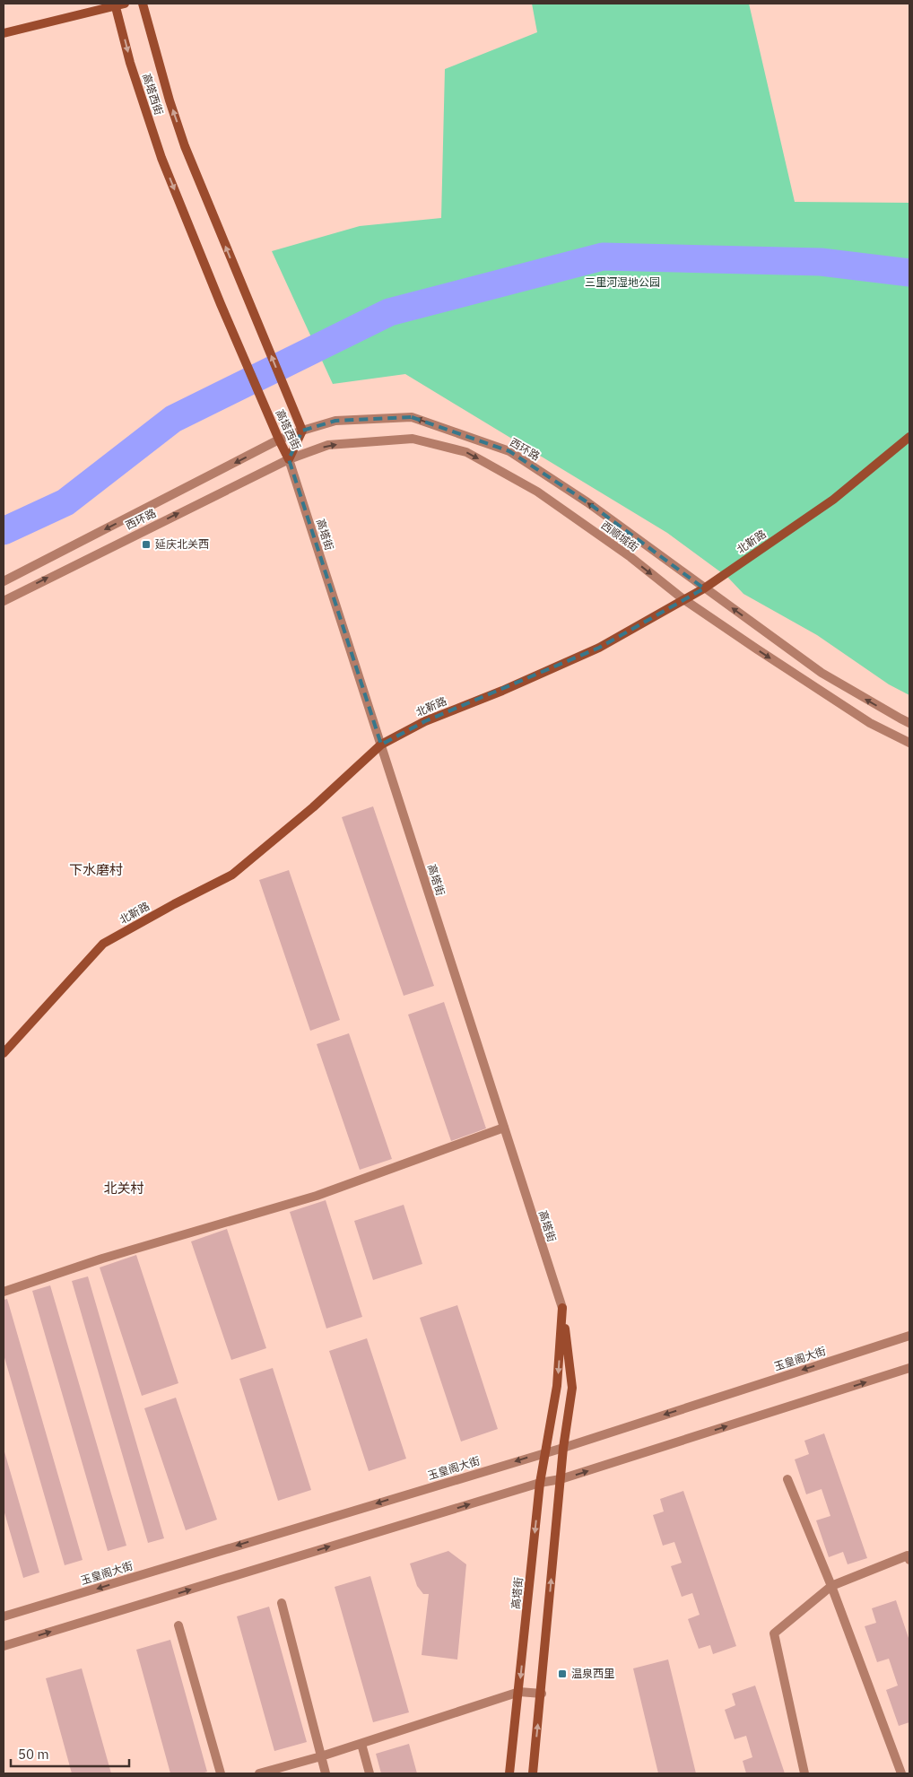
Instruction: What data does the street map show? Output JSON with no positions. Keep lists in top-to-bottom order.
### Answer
{
  "streets": {
    "main road": ["高塔西街", "高塔街", "北靳路"],
    "street": ["西环路", "西顺城街", "玉皇阁大街"]
  },
  "crossings": [
    ["高塔西街", "西环路"],
    ["高塔西街", "高塔街"],
    ["高塔西街", "西顺城街"],
    ["西环路", "高塔街"],
    ["西环路", "西顺城街"],
    ["西环路", "北靳路"],
    ["高塔街", "西顺城街"],
    ["高塔街", "北靳路"],
    ["高塔街", "玉皇阁大街"],
    ["西顺城街", "北靳路"]
  ],
  "districts": ["下水磨村", "北关村"],
  "parks": ["三里河湿地公园"],
  "places": {
    "transit": ["延庆北关西", "温泉西里"]
  },
  "scale_bar": "50 m"
}
